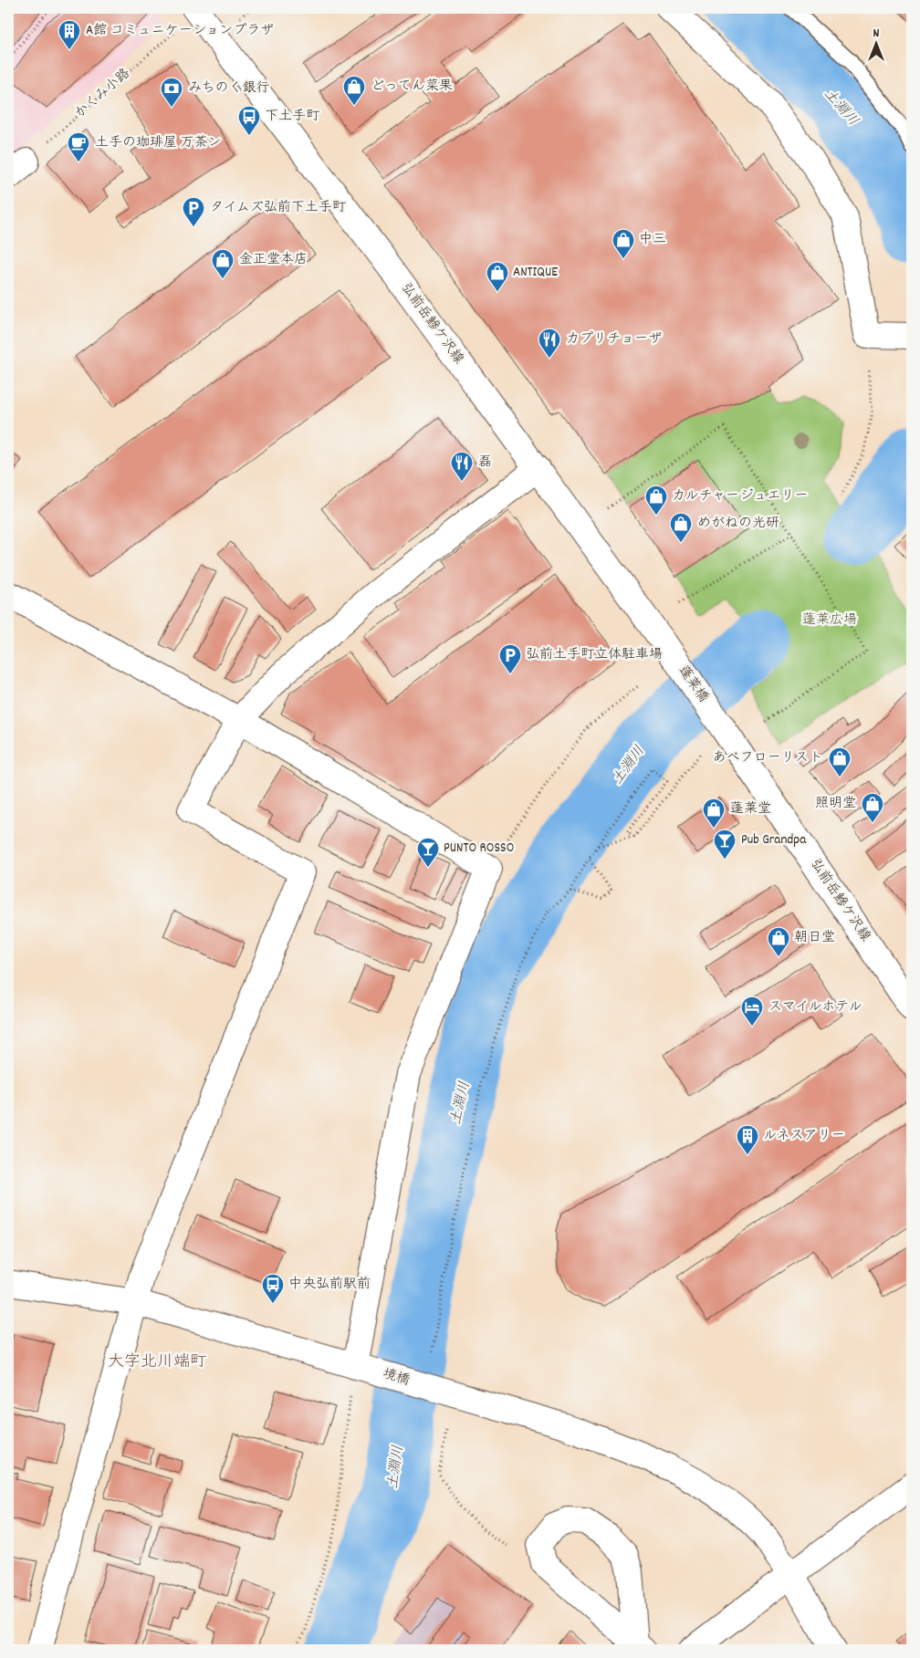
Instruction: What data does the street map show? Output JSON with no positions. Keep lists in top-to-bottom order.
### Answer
{
  "streets": {
    "street": ["弘前岳鰺ケ沢線", "蓬莱橋", "境橋"],
    "path": ["かくみ小路"]
  },
  "crossings": [
    ["弘前岳鰺ケ沢線", "蓬莱橋"]
  ],
  "districts": ["大字北川端町"],
  "water": ["土淵川"],
  "parks": ["蓬莱広場"],
  "places": {
    "building": ["A館 コミュニケーションプラザ", "ルネスアリー"],
    "shop": [
      "どってん菜果",
      "中三",
      "金正堂本店",
      "ANTIQUE",
      "カルチャージュエリー",
      "めがねの光研",
      "あべフローリスト",
      "照明堂",
      "蓬莱堂",
      "朝日堂"
    ],
    "bank": ["みちのく銀行"],
    "bus stop": ["下土手町", "中央弘前駅前"],
    "cafe": ["土手の珈琲屋 万茶ン"],
    "parking": ["タイムズ弘前下土手町", "弘前土手町立体駐車場"],
    "restaurant": ["カプリチョーザ", "磊"],
    "bar": ["Pub Grandpa", "PUNTO ROSSO"],
    "hotel": ["スマイルホテル"]
  },
  "north": "top"
}
